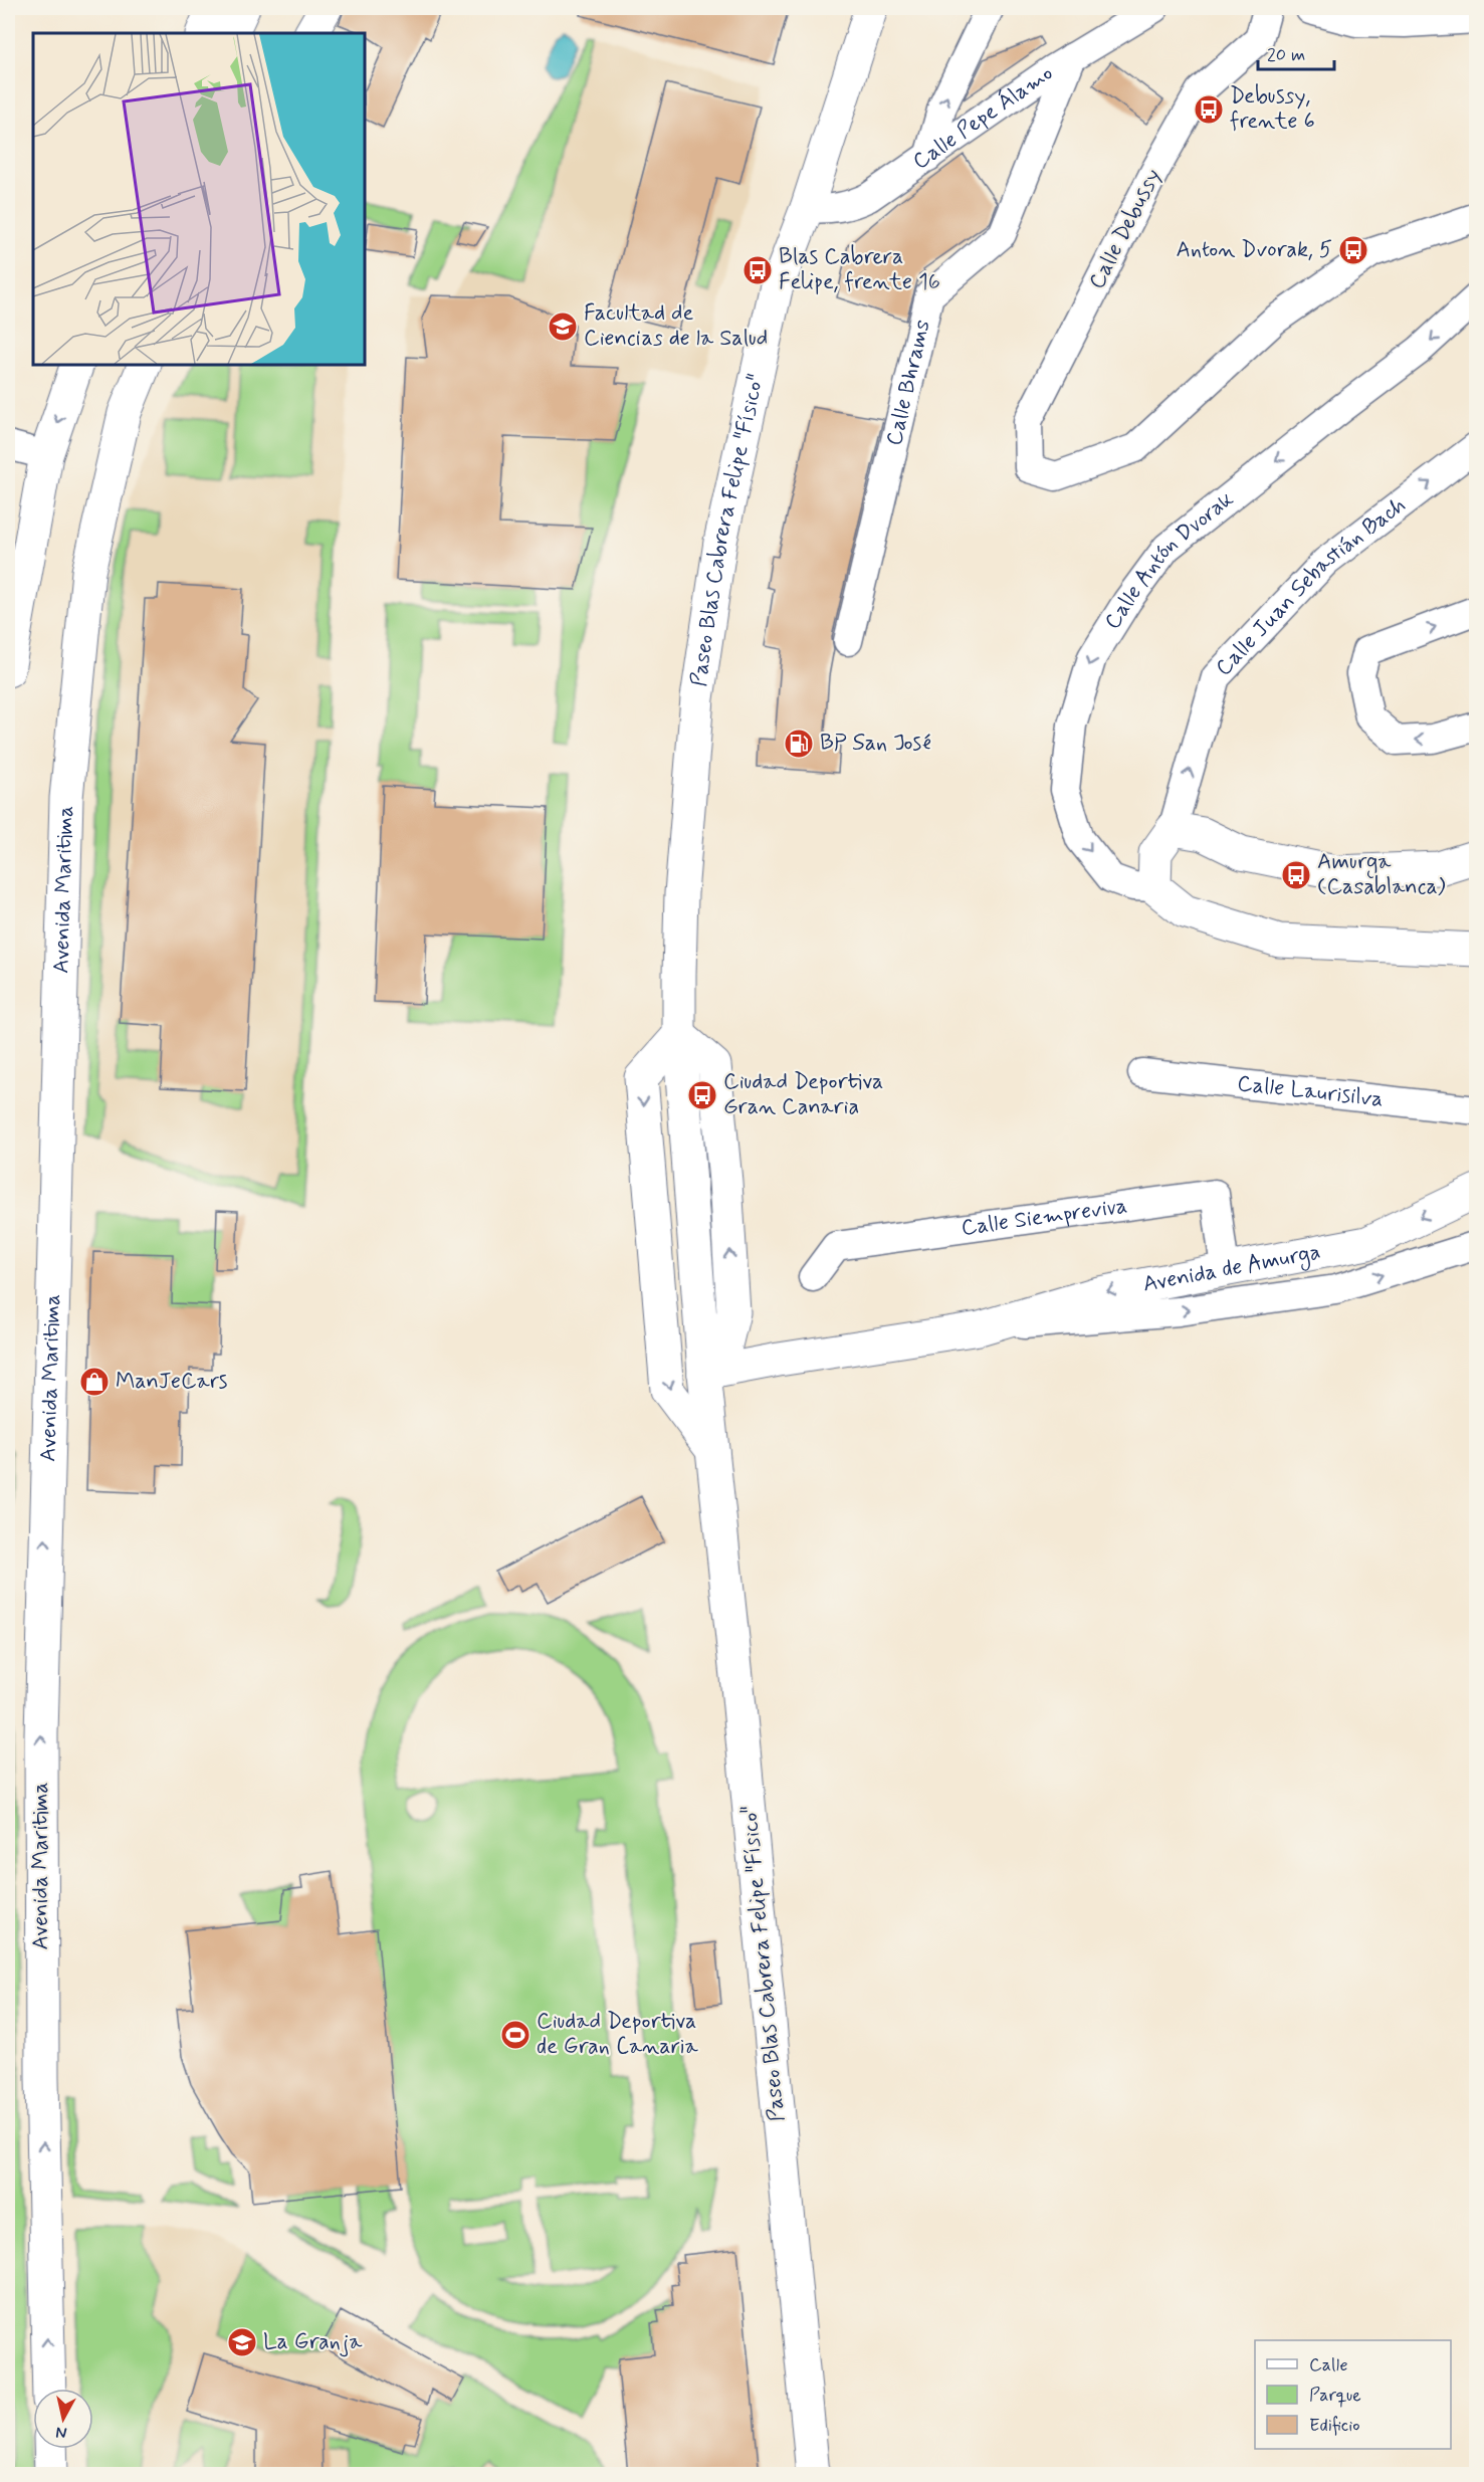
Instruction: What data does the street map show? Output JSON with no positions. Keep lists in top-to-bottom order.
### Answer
{
  "streets": {
    "main road": ["Paseo Blas Cabrera Felipe \"Físico\"", "Avenida Maritima", "Avenida de Amurga"],
    "street": [
      "Calle Pepe Álamo",
      "Calle Debussy",
      "Calle Bhrams",
      "Calle Antón Dvorak",
      "Calle Juan Sebastián Bach",
      "Calle Laurisilva",
      "Calle Siempreviva"
    ]
  },
  "crossings": [
    ["Calle Pepe Álamo", "Calle Bhrams"],
    ["Calle Pepe Álamo", "Paseo Blas Cabrera Felipe \"Físico\""],
    ["Paseo Blas Cabrera Felipe \"Físico\"", "Avenida de Amurga"],
    ["Calle Siempreviva", "Avenida de Amurga"]
  ],
  "one_way": ["Calle Antón Dvorak", "Calle Juan Sebastián Bach", "Avenida Maritima"],
  "places": {
    "bus stop": [
      "Debussy, frente 6",
      "Anton Dvorak, 5",
      "Blas Cabrera Felipe, frente 16",
      "Amurga (Casablanca)",
      "Ciudad Deportiva Gran Canaria"
    ],
    "school or university": ["Facultad de Ciencias de la Salud", "La Granja"],
    "fuel station": ["BP San José"],
    "shop": ["ManJeCars"],
    "sports": ["Ciudad Deportiva de Gran Canaria"]
  },
  "legend": ["Calle", "Parque", "Edificio"],
  "scale_bar": "20 m",
  "north": "bottom"
}
